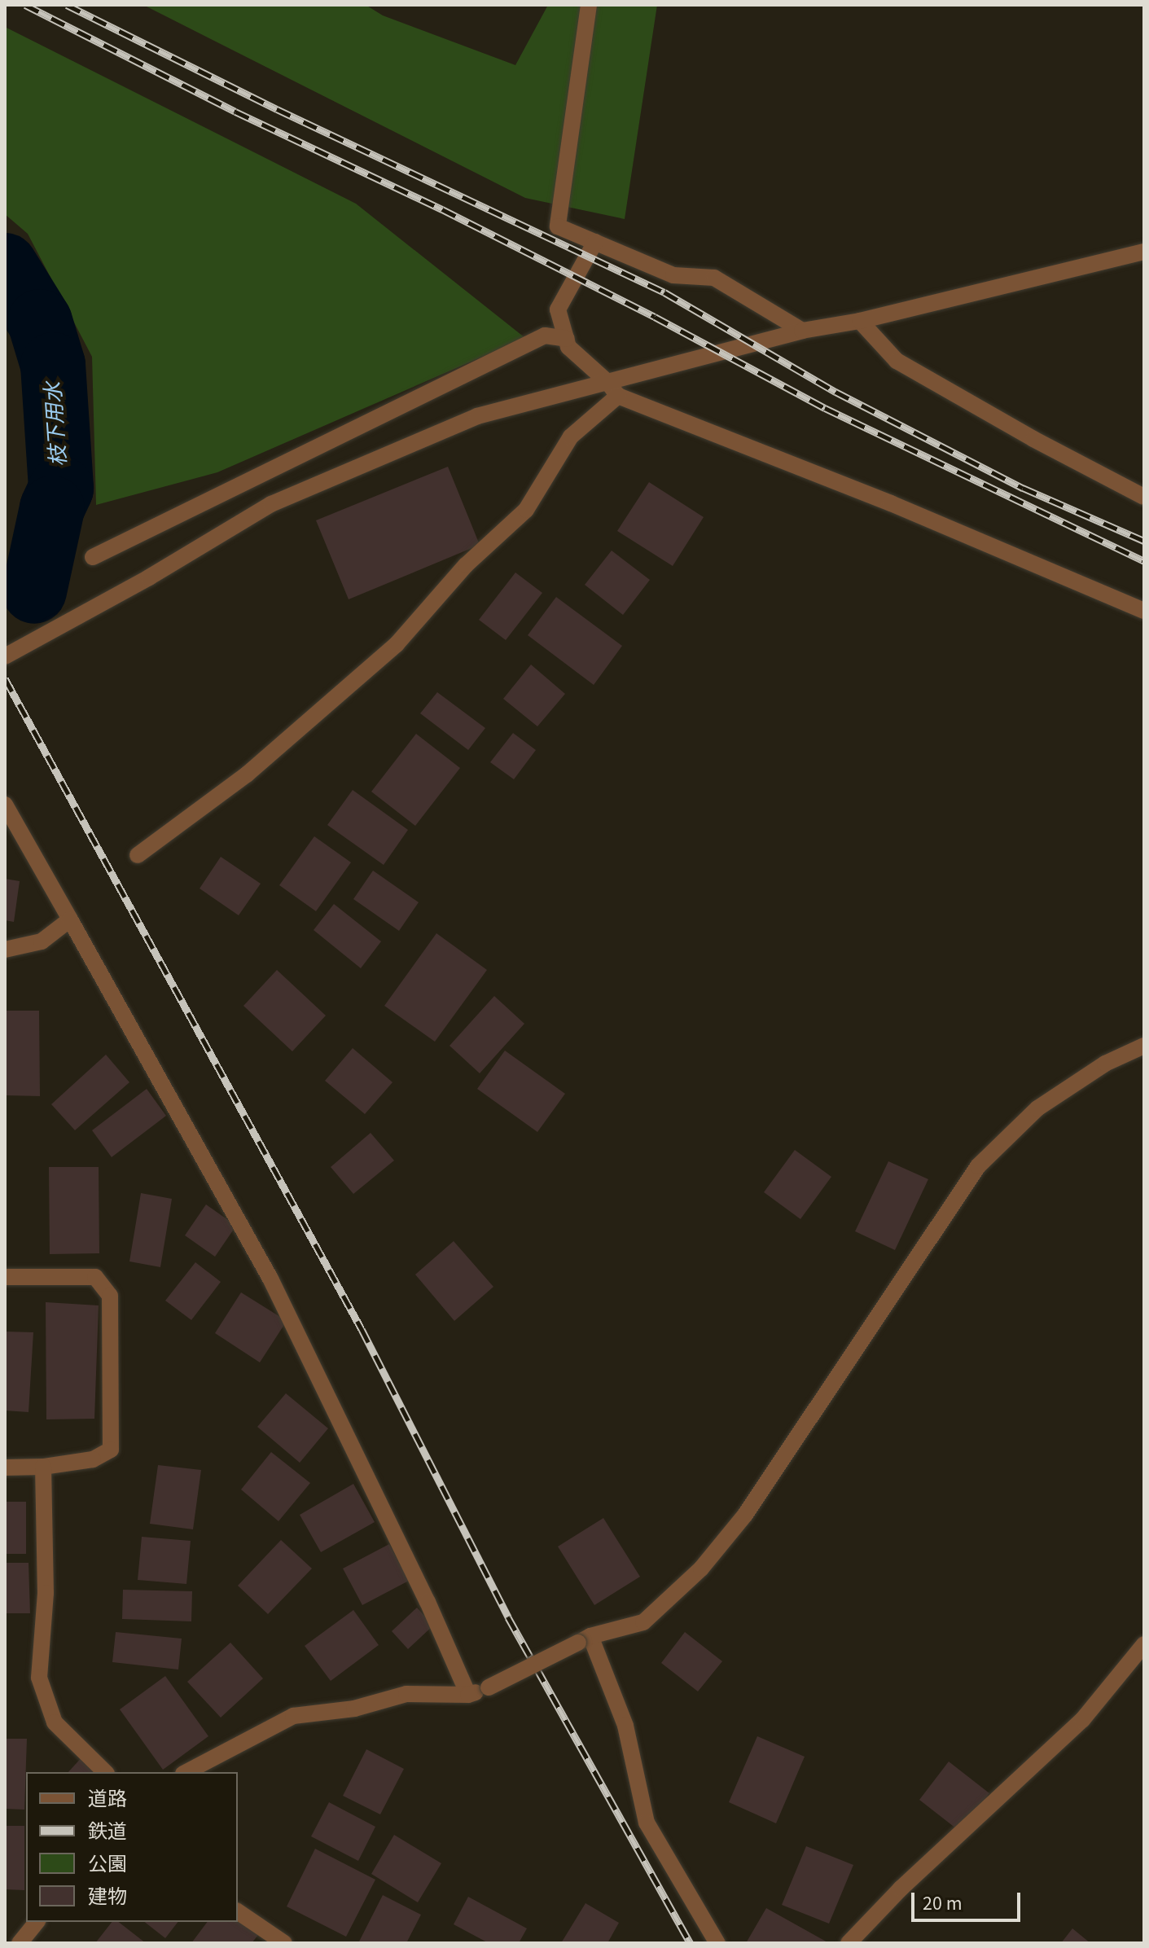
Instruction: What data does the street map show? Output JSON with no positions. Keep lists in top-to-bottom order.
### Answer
{
  "water": ["枝下用水"],
  "legend": [
    "道路",
    "鉄道",
    "公園",
    "建物"
  ],
  "scale_bar": "20 m"
}
